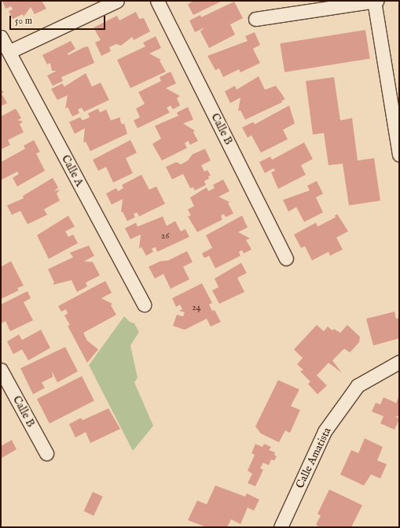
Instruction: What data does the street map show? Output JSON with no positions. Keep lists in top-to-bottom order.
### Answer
{
  "streets": {
    "street": ["Calle B", "Calle A", "Calle Amatista"]
  },
  "house_numbers": ["26", "24"],
  "scale_bar": "50 m"
}
